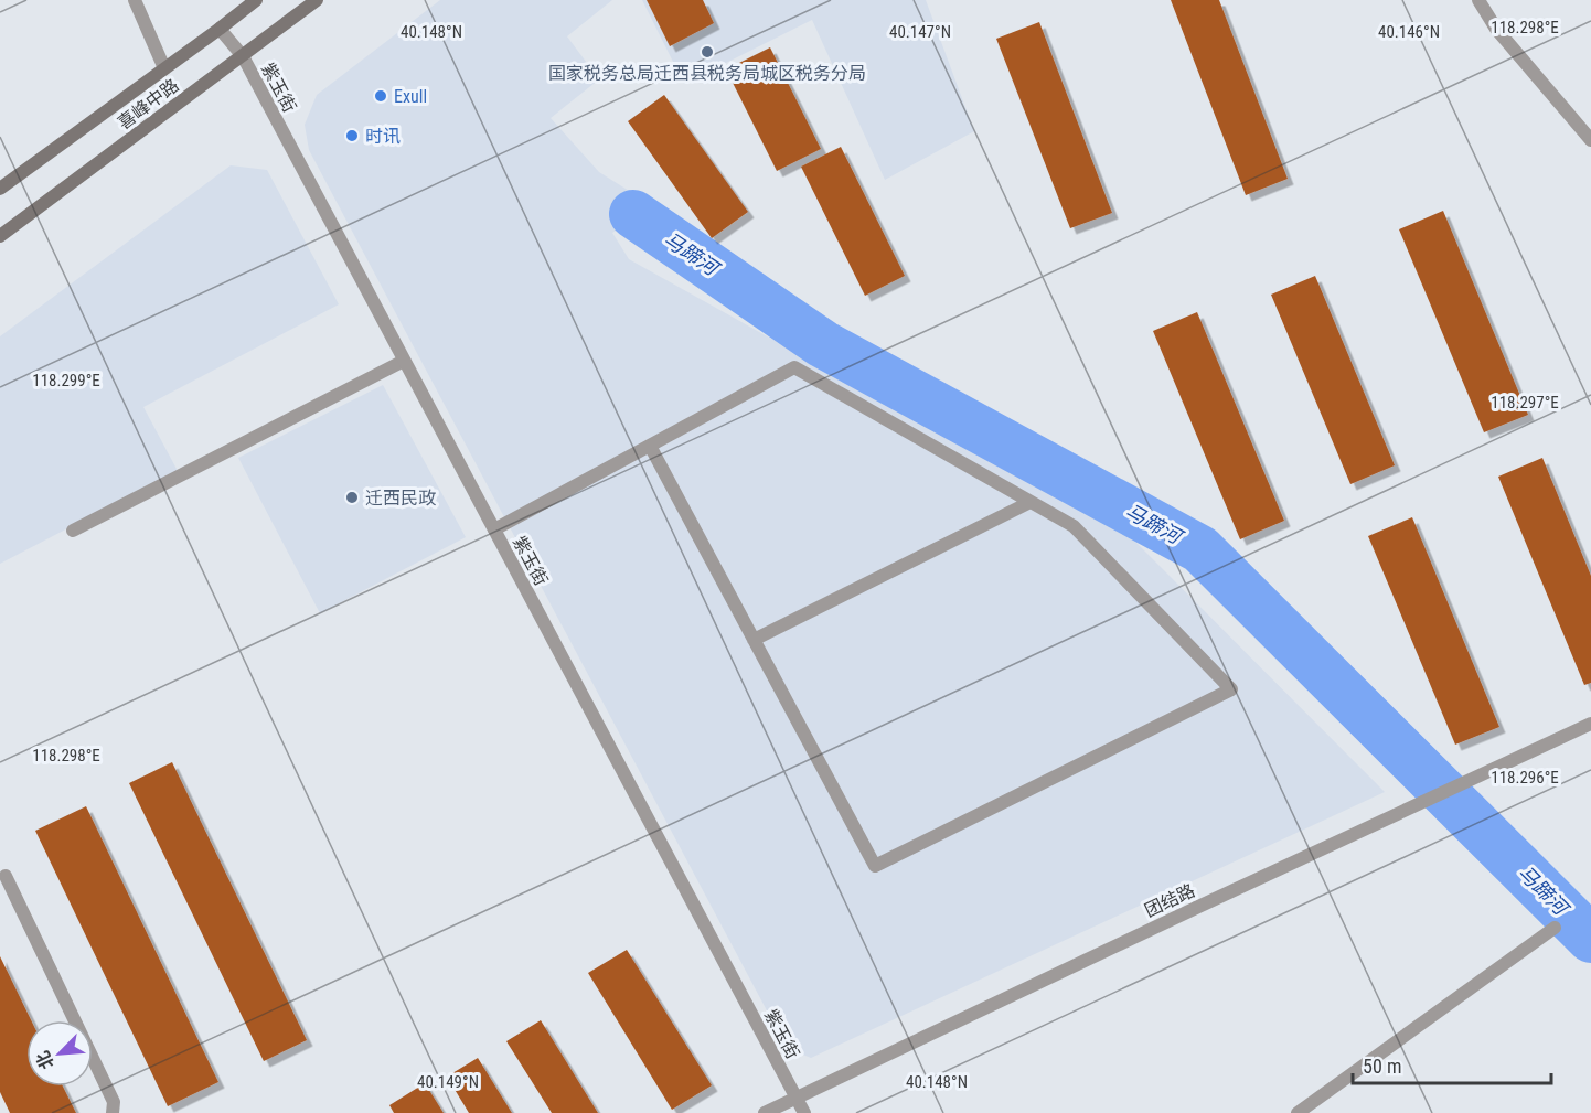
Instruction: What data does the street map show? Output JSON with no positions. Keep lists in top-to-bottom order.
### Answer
{
  "streets": {
    "main road": ["喜峰中路"],
    "street": ["紫玉街", "团结路"]
  },
  "crossings": [
    ["紫玉街", "喜峰中路"],
    ["紫玉街", "团结路"]
  ],
  "water": ["马蹄河"],
  "places": [
    "国家税务总局迁西县税务局城区税务分局",
    "Exull",
    "时讯",
    "迁西民政"
  ],
  "scale_bar": "50 m",
  "north": "bottom left",
  "coordinates": [
    "118.298°E",
    "40.148°N",
    "40.147°N",
    "40.146°N",
    "118.299°E",
    "118.297°E",
    "118.296°E",
    "40.149°N"
  ]
}
